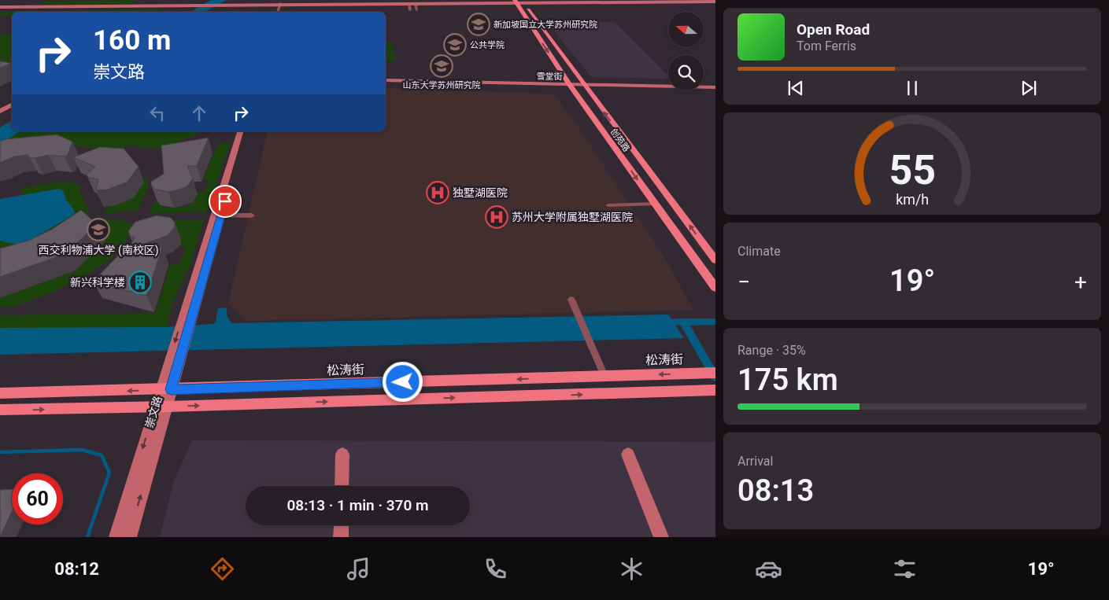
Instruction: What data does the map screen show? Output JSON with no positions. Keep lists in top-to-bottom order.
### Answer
{
  "streets": {
    "main road": [
      "雪堂街",
      "创苑路",
      "松涛街",
      "崇文路"
    ]
  },
  "crossings": [
    ["雪堂街", "创苑路"],
    ["松涛街", "崇文路"]
  ],
  "places": {
    "school or university": [
      "新加坡国立大学苏州研究院",
      "公共学院",
      "山东大学苏州研究院",
      "西交利物浦大学 (南校区)"
    ],
    "hospital": ["独墅湖医院", "苏州大学附属独墅湖医院"],
    "building": ["新兴科学楼"]
  },
  "north": "left",
  "page": {
    "turn": ["160 m", "崇文路"],
    "song": ["Open Road", "Tom Ferris"],
    "tile": [
      "Climate",
      ["Range · 35%", "175 km"],
      ["Arrival", "08:13"]
    ],
    "heat": ["−", "19°", "+"],
    "limit": "60",
    "trip": "08:13 · 1 min · 370 m",
    "tabs": ["08:12", "19°"],
    "gauge": ["55", "km/h"]
  }
}
